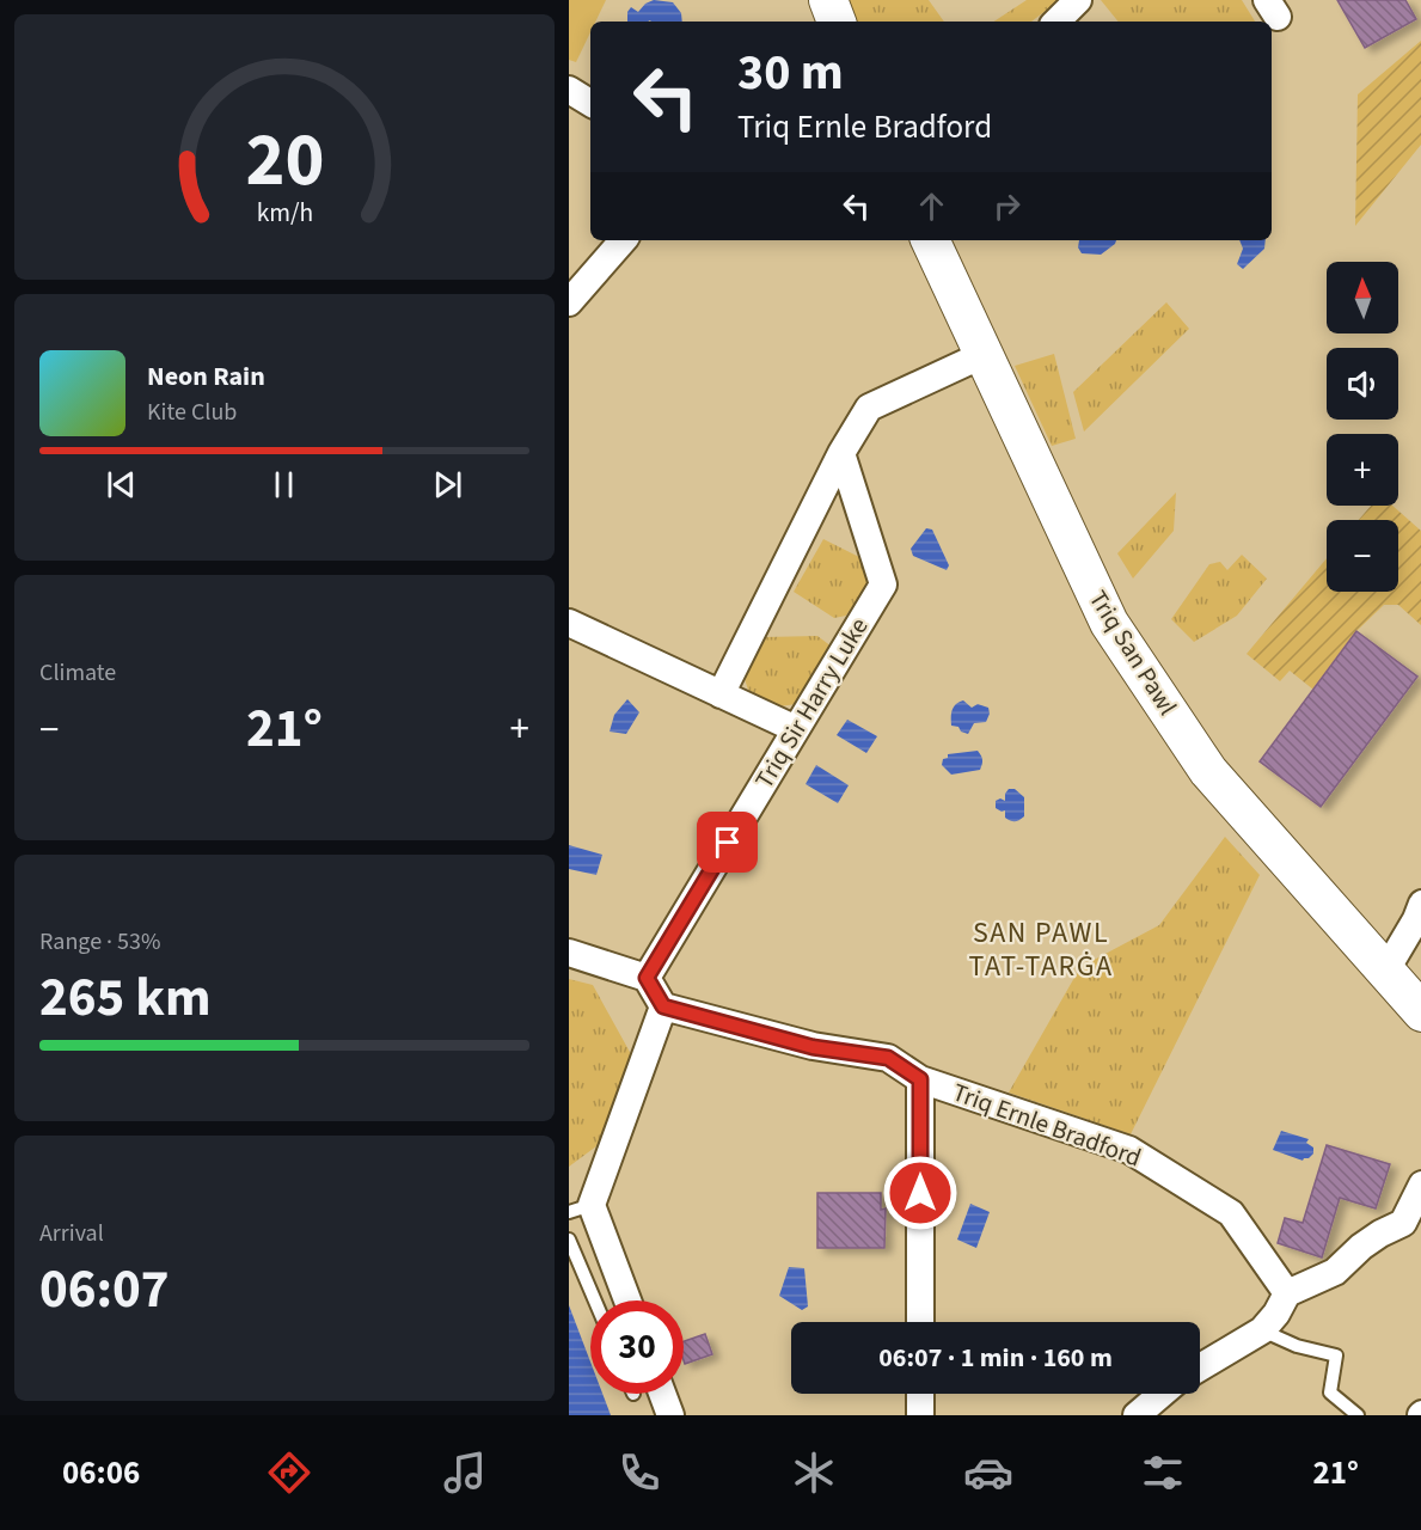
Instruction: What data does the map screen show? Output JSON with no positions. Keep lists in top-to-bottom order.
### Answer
{
  "streets": {
    "main road": ["Triq San Pawl"],
    "street": ["Triq Sir Harry Luke", "Triq Ernle Bradford"]
  },
  "districts": ["SAN PAWL TAT-TARĠA"],
  "north": "top",
  "page": {
    "turn": ["30 m", "Triq Ernle Bradford"],
    "map_buttons": ["+", "−"],
    "song": ["Neon Rain", "Kite Club"],
    "tile": [
      "Climate",
      ["Range · 53%", "265 km"],
      ["Arrival", "06:07"]
    ],
    "heat": ["−", "21°", "+"],
    "limit": "30",
    "trip": "06:07 · 1 min · 160 m",
    "tabs": ["06:06", "21°"],
    "gauge": ["20", "km/h"]
  }
}
